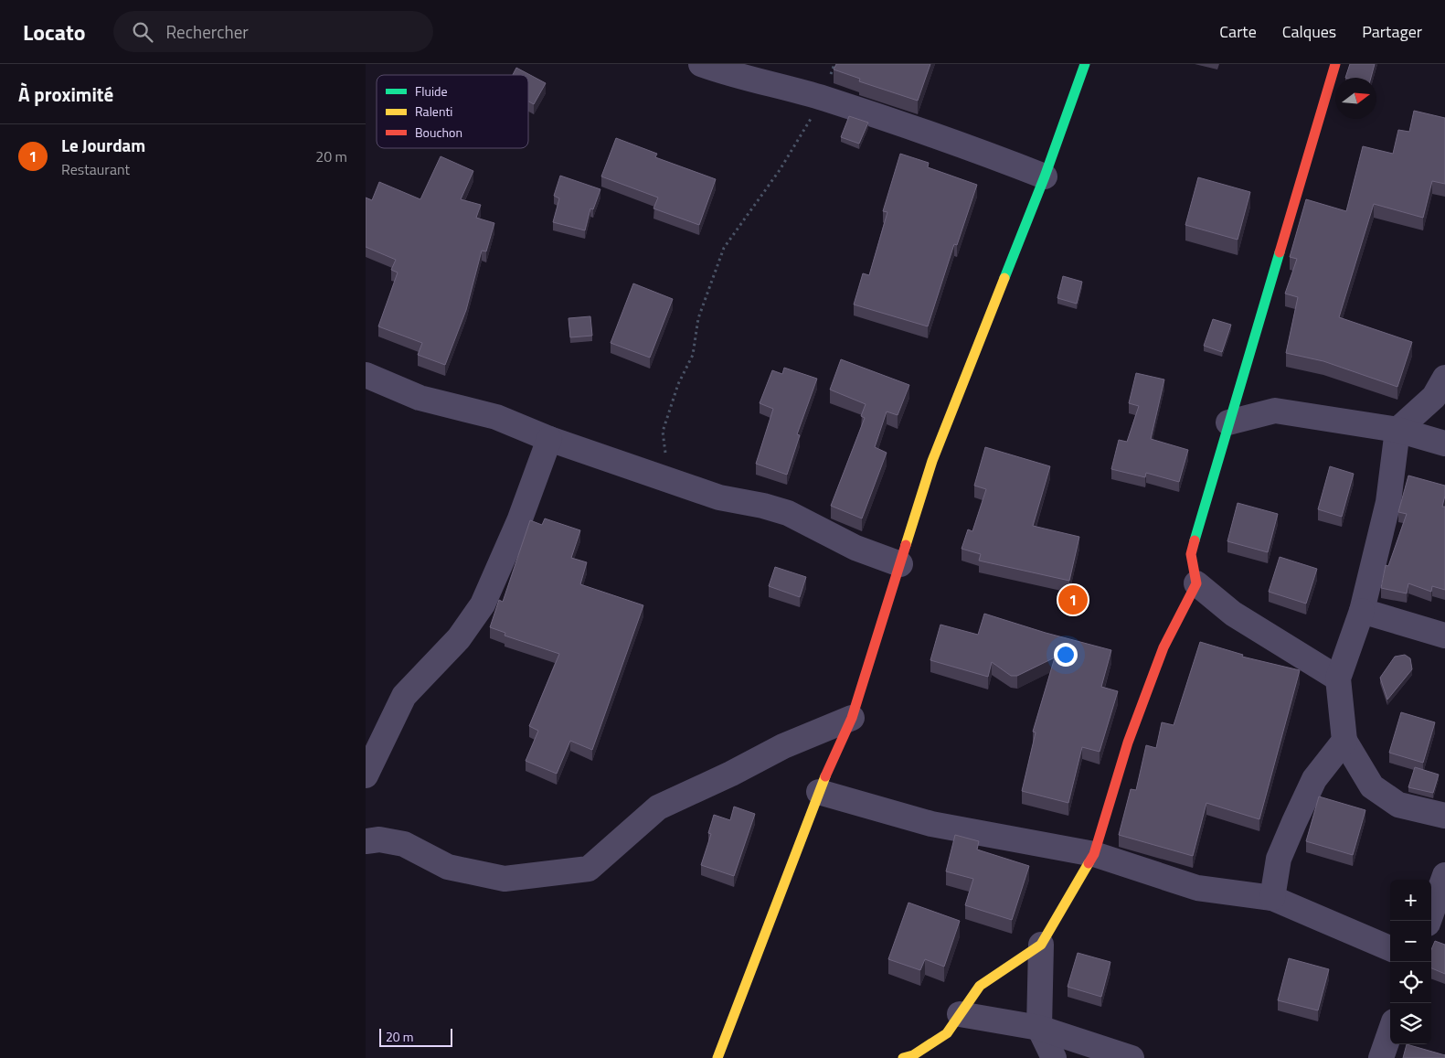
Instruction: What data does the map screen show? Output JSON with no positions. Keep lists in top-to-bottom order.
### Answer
{
  "legend": ["Fluide", "Ralenti", "Bouchon"],
  "scale_bar": "20 m",
  "north": "right",
  "page": {
    "header": "Locato",
    "search": "Rechercher",
    "nav": ["Carte", "Calques", "Partager"],
    "heading": "À proximité",
    "list": [
      {
        "mark": "1",
        "name": "Le Jourdam",
        "note": "Restaurant",
        "value": "20 m"
      }
    ],
    "pins": "1",
    "map_buttons": ["+", "−"],
    "scale": "20 m"
  }
}
